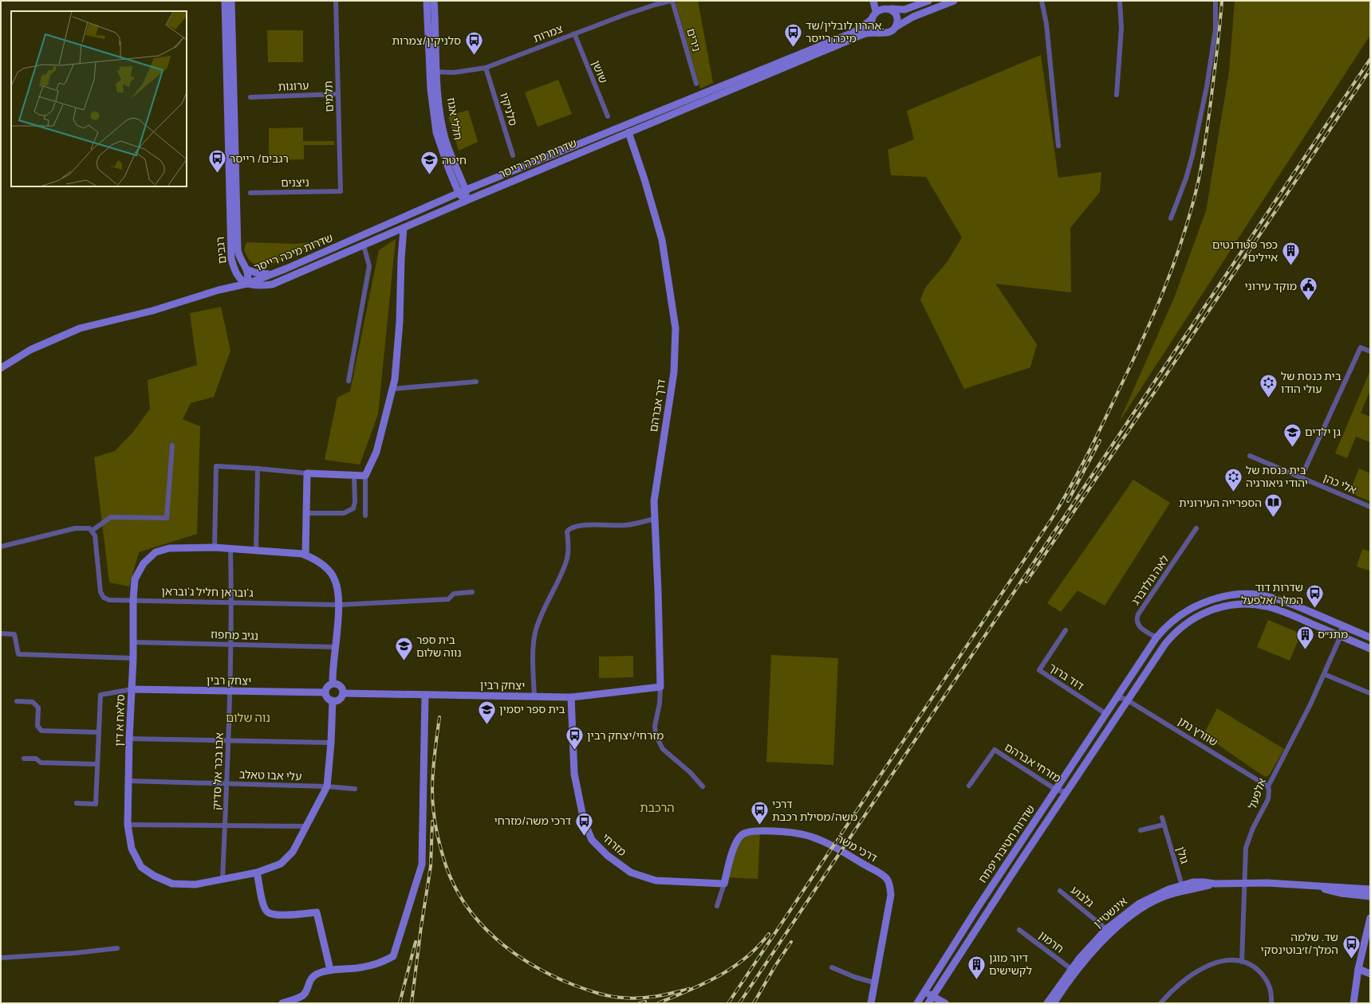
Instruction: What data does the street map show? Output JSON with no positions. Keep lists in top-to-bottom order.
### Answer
{
  "streets": {
    "street": [
      "צמרות",
      "נירים",
      "שושן",
      "ערוגות",
      "תלמים",
      "סלניקיו",
      "חללי אגוז",
      "שדרות מיכה רייסר",
      "ניצנים",
      "רגבים",
      "דרך אברהם",
      "אלי כהן",
      "לאה גולדברג",
      "ג'ובראן חליל ג'ובראן",
      "נגיב מחפוז",
      "דוד ברוך",
      "יצחק רבין",
      "סלאח א דין",
      "שוורץ נתן",
      "מזרחי אברהם",
      "אבו בכר אל סדיק",
      "עלי אבו טאלב",
      "אלפעל",
      "שדרות חטיבת יפתח",
      "מזרחי",
      "דרכי משה",
      "גולן",
      "גלבוע",
      "אינשטיין",
      "חרמון"
    ]
  },
  "crossings": [
    ["צמרות", "נירים"],
    ["צמרות", "שושן"],
    ["צמרות", "סלניקיו"],
    ["צמרות", "חללי אגוז"],
    ["ערוגות", "תלמים"],
    ["תלמים", "ניצנים"],
    ["חללי אגוז", "שדרות מיכה רייסר"],
    ["שדרות מיכה רייסר", "רגבים"],
    ["שדרות מיכה רייסר", "דרך אברהם"],
    ["דרך אברהם", "יצחק רבין"],
    ["לאה גולדברג", "שדרות חטיבת יפתח"],
    ["ג'ובראן חליל ג'ובראן", "סלאח א דין"],
    ["ג'ובראן חליל ג'ובראן", "אבו בכר אל סדיק"],
    ["נגיב מחפוז", "סלאח א דין"],
    ["נגיב מחפוז", "אבו בכר אל סדיק"],
    ["דוד ברוך", "שדרות חטיבת יפתח"],
    ["יצחק רבין", "סלאח א דין"],
    ["יצחק רבין", "אבו בכר אל סדיק"],
    ["יצחק רבין", "מזרחי"],
    ["סלאח א דין", "אבו בכר אל סדיק"],
    ["סלאח א דין", "עלי אבו טאלב"],
    ["שוורץ נתן", "אלפעל"],
    ["שוורץ נתן", "שדרות חטיבת יפתח"],
    ["מזרחי אברהם", "שדרות חטיבת יפתח"],
    ["אבו בכר אל סדיק", "עלי אבו טאלב"],
    ["אלפעל", "שדרות חטיבת יפתח"],
    ["אלפעל", "אינשטיין"],
    ["מזרחי", "דרכי משה"],
    ["גולן", "אינשטיין"],
    ["גלבוע", "אינשטיין"],
    ["אינשטיין", "חרמון"]
  ],
  "districts": ["נוה שלום", "הרכבת"],
  "places": {
    "bus stop": [
      "אהרון לובלין/שד. מיכה רייסר",
      "סלניקין/צמרות",
      "רגבים/ רייסר",
      "שדרות דוד המלך/אלפעל",
      "מזרחי/יצחק רבין",
      "דרכי משה/מסילת רכבת",
      "דרכי משה/מזרחי",
      "שד. שלמה המלך/ז׳בוטינסקי"
    ],
    "school or university": [
      "חיטה",
      "גן ילדים",
      "בית ספר נווה שלום",
      "בית ספר יסמין"
    ],
    "building": ["כפר סטודנטים איילים", "מתנ״ס", "דיור מוגן לקשישים"],
    "public building": ["מוקד עירוני"],
    "synagogue": ["בית כנסת של עולי הודו", "בית כנסת של יהודי גיאורגיה"],
    "library": ["הספרייה העירונית"]
  }
}
